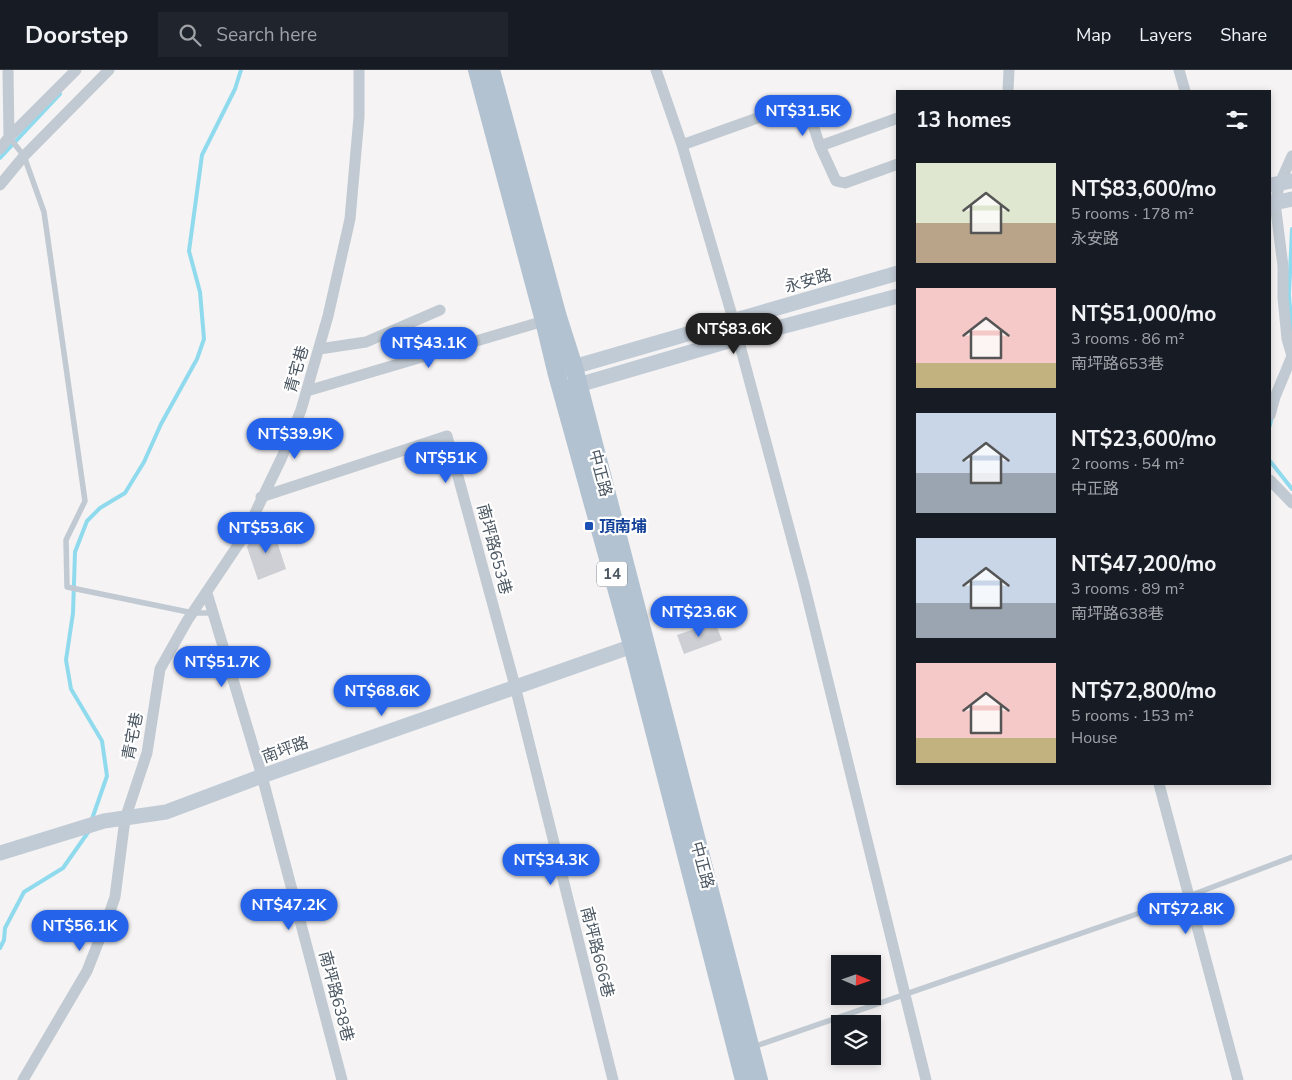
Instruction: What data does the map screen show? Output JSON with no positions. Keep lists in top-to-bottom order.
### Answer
{
  "streets": {
    "main road": ["中正路", "14"],
    "street": [
      "永安路",
      "青宅巷",
      "南坪路653巷",
      "南坪路",
      "南坪路666巷",
      "南坪路638巷"
    ]
  },
  "crossings": [
    ["永安路", "中正路"],
    ["青宅巷", "南坪路653巷"],
    ["青宅巷", "南坪路"],
    ["青宅巷", "南坪路638巷"],
    ["中正路", "南坪路"],
    ["南坪路653巷", "南坪路"],
    ["南坪路653巷", "南坪路666巷"],
    ["南坪路", "南坪路666巷"],
    ["南坪路", "南坪路638巷"]
  ],
  "places": {
    "transit": ["頂南埔"]
  },
  "north": "right",
  "page": {
    "header": "Doorstep",
    "search": "Search here",
    "nav": ["Map", "Layers", "Share"],
    "heading": "13 homes",
    "price": [
      "NT$31.5K",
      "NT$83.6K",
      "NT$43.1K",
      "NT$39.9K",
      "NT$51K",
      "NT$53.6K",
      "NT$23.6K",
      "NT$51.7K",
      "NT$68.6K",
      "NT$34.3K",
      "NT$47.2K",
      "NT$72.8K",
      "NT$56.1K"
    ],
    "list": [
      {
        "name": "NT$83,600/mo",
        "note": "5 rooms · 178 m² · 永安路"
      },
      {
        "name": "NT$51,000/mo",
        "note": "3 rooms · 86 m² · 南坪路653巷"
      },
      {
        "name": "NT$23,600/mo",
        "note": "2 rooms · 54 m² · 中正路"
      },
      {
        "name": "NT$47,200/mo",
        "note": "3 rooms · 89 m² · 南坪路638巷"
      },
      {
        "name": "NT$72,800/mo",
        "note": "5 rooms · 153 m² · House"
      }
    ]
  }
}
